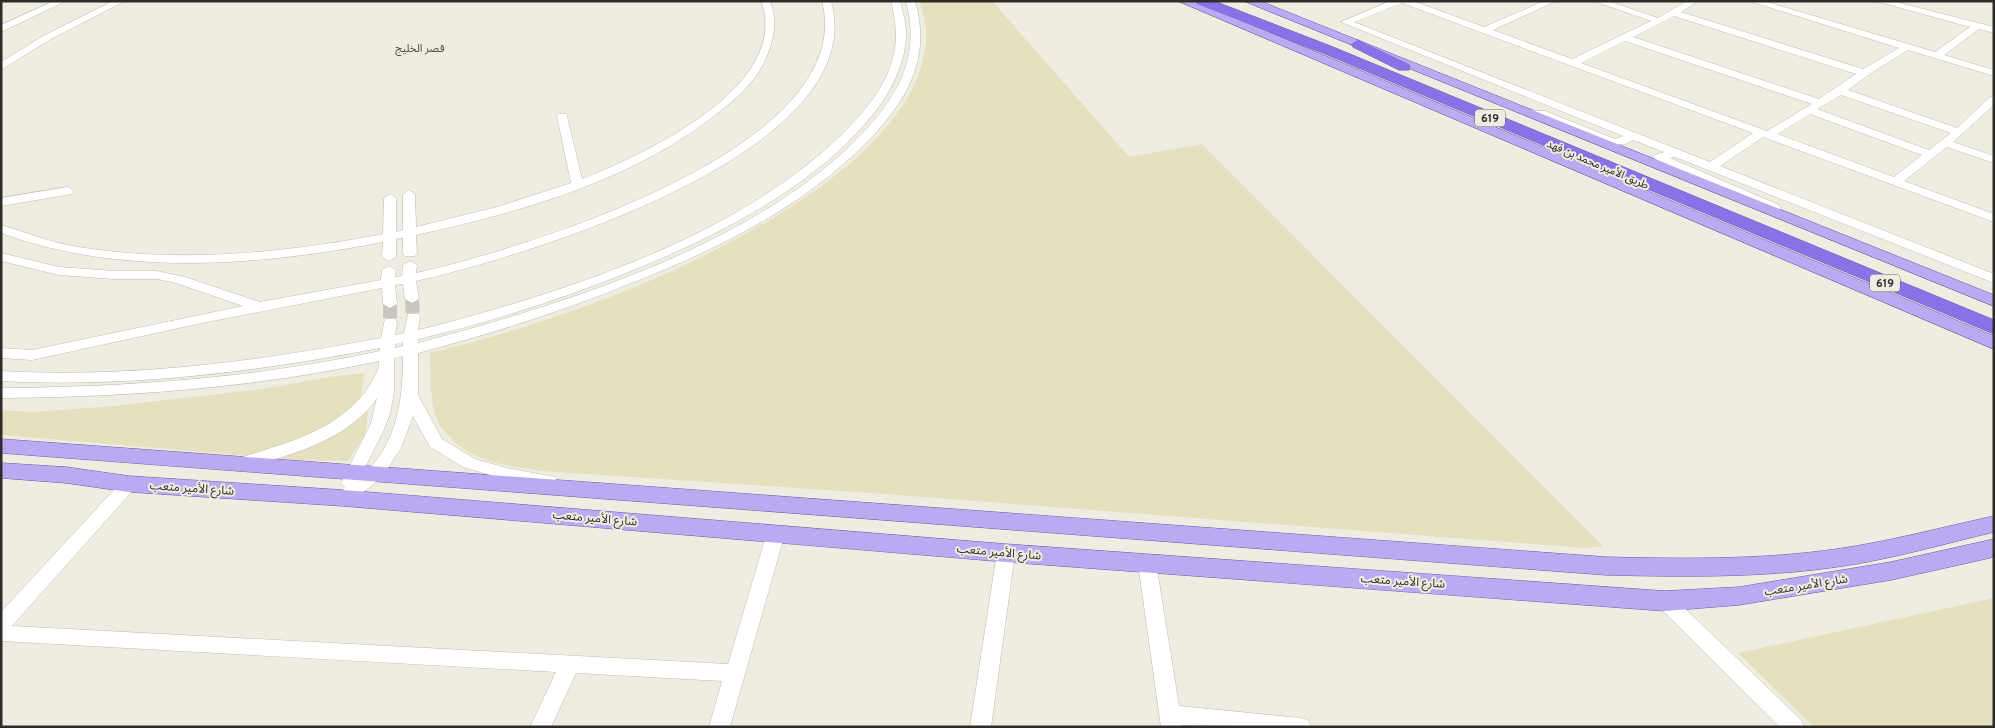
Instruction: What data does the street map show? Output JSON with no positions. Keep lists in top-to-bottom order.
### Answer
{
  "streets": {
    "highway": ["619", "طريق الأمير محمد بن فهد"],
    "main road": ["شارع الأمير متعب"]
  },
  "districts": ["قصر الخليج"]
}
